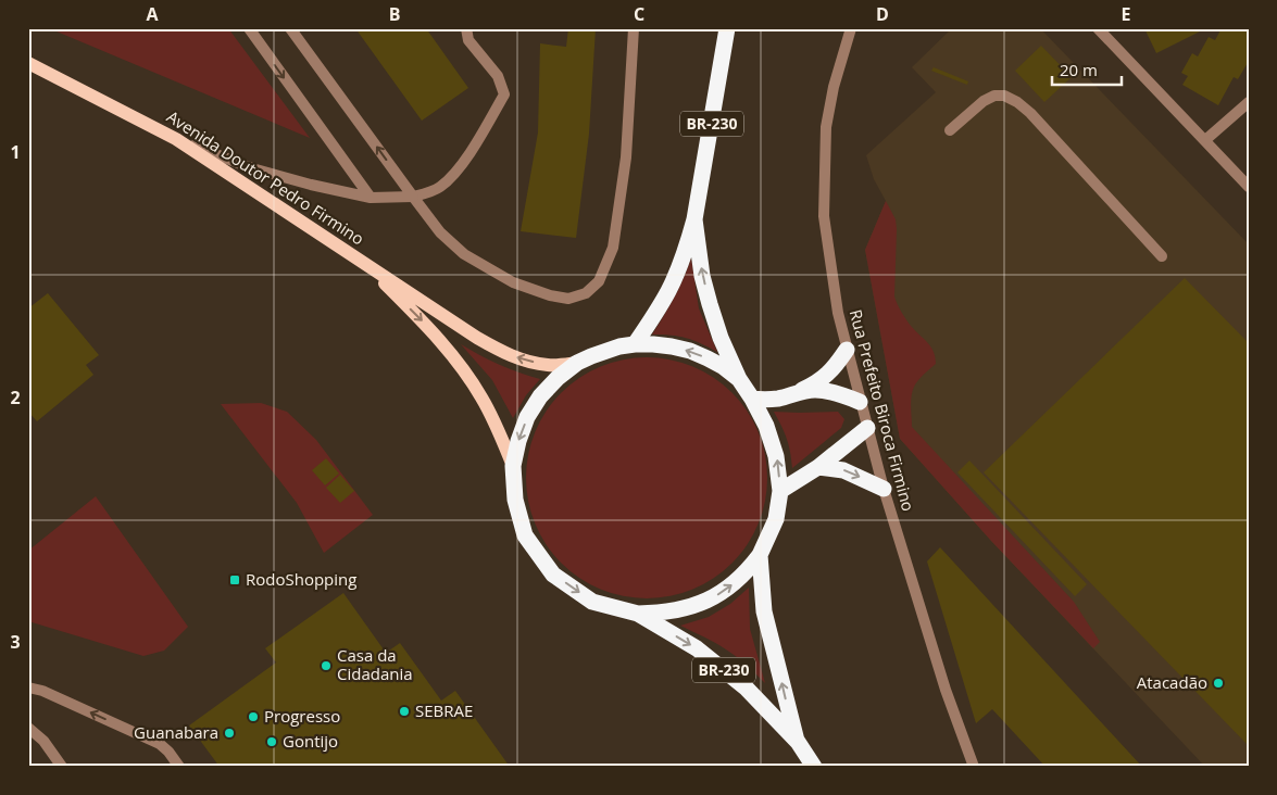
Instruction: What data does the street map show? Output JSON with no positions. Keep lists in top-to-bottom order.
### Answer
{
  "streets": {
    "highway": ["BR-230"],
    "main road": ["Avenida Doutor Pedro Firmino"],
    "street": ["Rua Prefeito Biroca Firmino"]
  },
  "crossings": [
    ["BR-230", "Avenida Doutor Pedro Firmino"]
  ],
  "places": {
    "transit": ["RodoShopping"],
    "other": [
      "Casa da Cidadania",
      "Atacadão",
      "SEBRAE",
      "Progresso",
      "Guanabara",
      "Gontijo"
    ]
  },
  "scale_bar": "20 m",
  "grid": {
    "columns": [
      "A",
      "B",
      "C",
      "D",
      "E"
    ],
    "rows": ["1", "2", "3"]
  }
}
